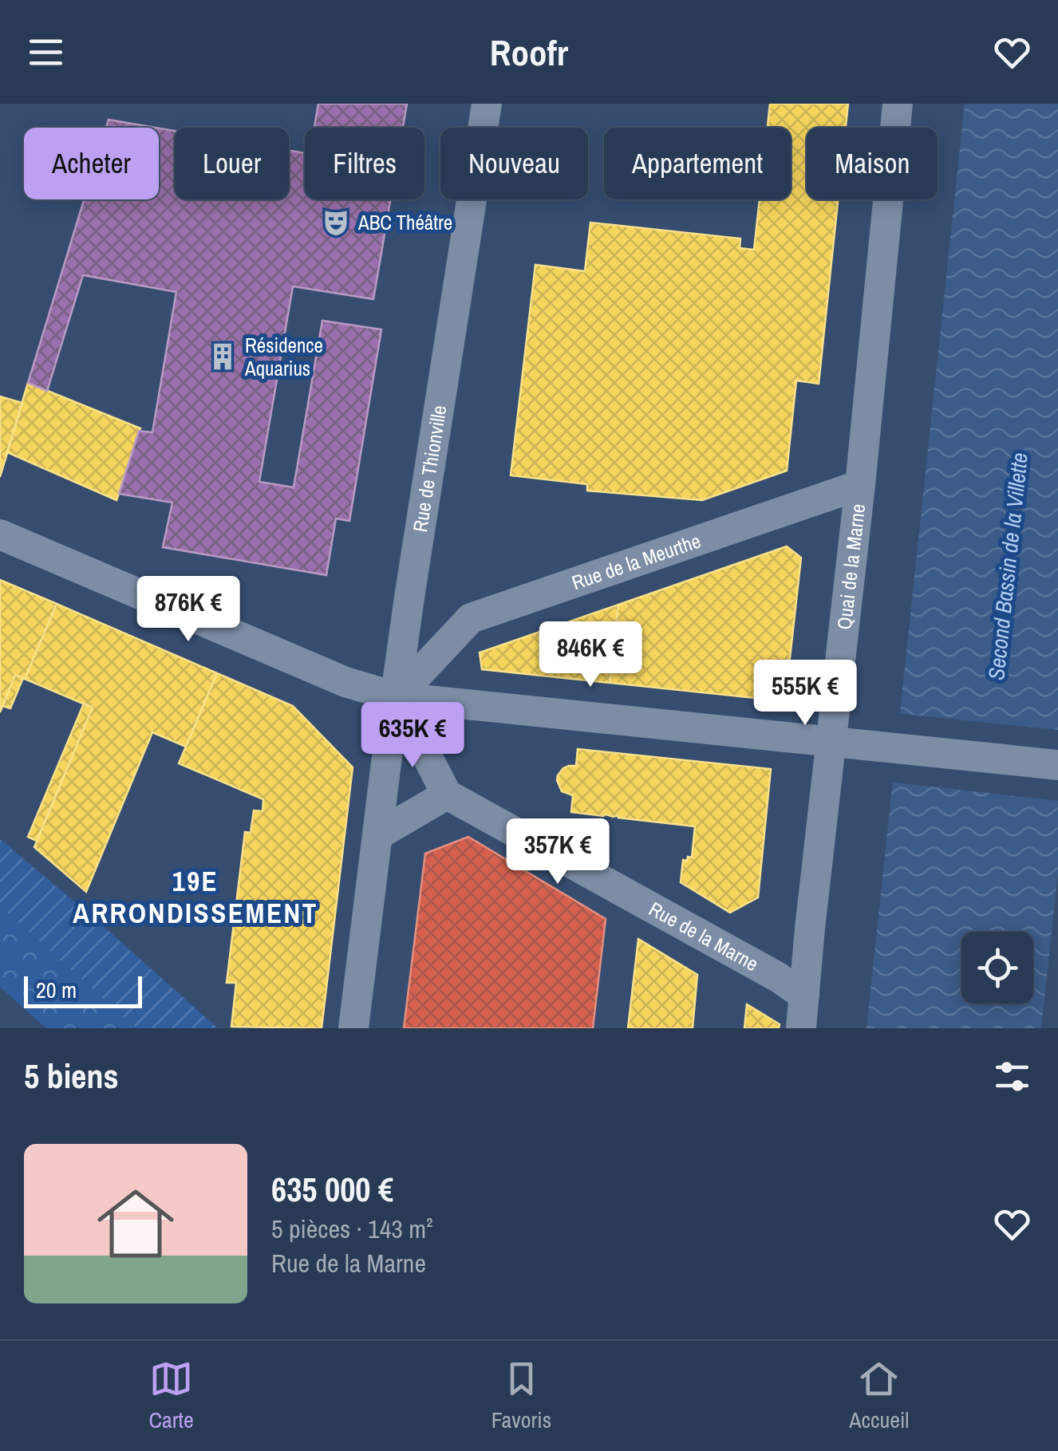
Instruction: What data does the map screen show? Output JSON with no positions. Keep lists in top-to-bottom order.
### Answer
{
  "streets": {
    "street": [
      "Rue de Thionville",
      "Rue de la Meurthe",
      "Quai de la Marne",
      "Rue de la Marne"
    ]
  },
  "crossings": [
    ["Rue de Thionville", "Rue de la Meurthe"],
    ["Rue de la Meurthe", "Quai de la Marne"],
    ["Quai de la Marne", "Rue de la Marne"]
  ],
  "districts": ["19E ARRONDISSEMENT"],
  "water": ["Second Bassin de la Villette"],
  "places": {
    "theatre": ["ABC Théâtre"],
    "building": ["Résidence Aquarius"]
  },
  "scale_bar": "20 m",
  "page": {
    "header": "Roofr",
    "chip": [
      "Acheter",
      "Louer",
      "Filtres",
      "Nouveau",
      "Appartement",
      "Maison"
    ],
    "price": [
      "876K €",
      "846K €",
      "555K €",
      "635K €",
      "357K €"
    ],
    "scale": "20 m",
    "heading": "5 biens",
    "list": [
      {
        "name": "635 000 €",
        "note": "5 pièces · 143 m² · Rue de la Marne"
      }
    ],
    "tabs": ["Carte", "Favoris", "Accueil"]
  }
}
